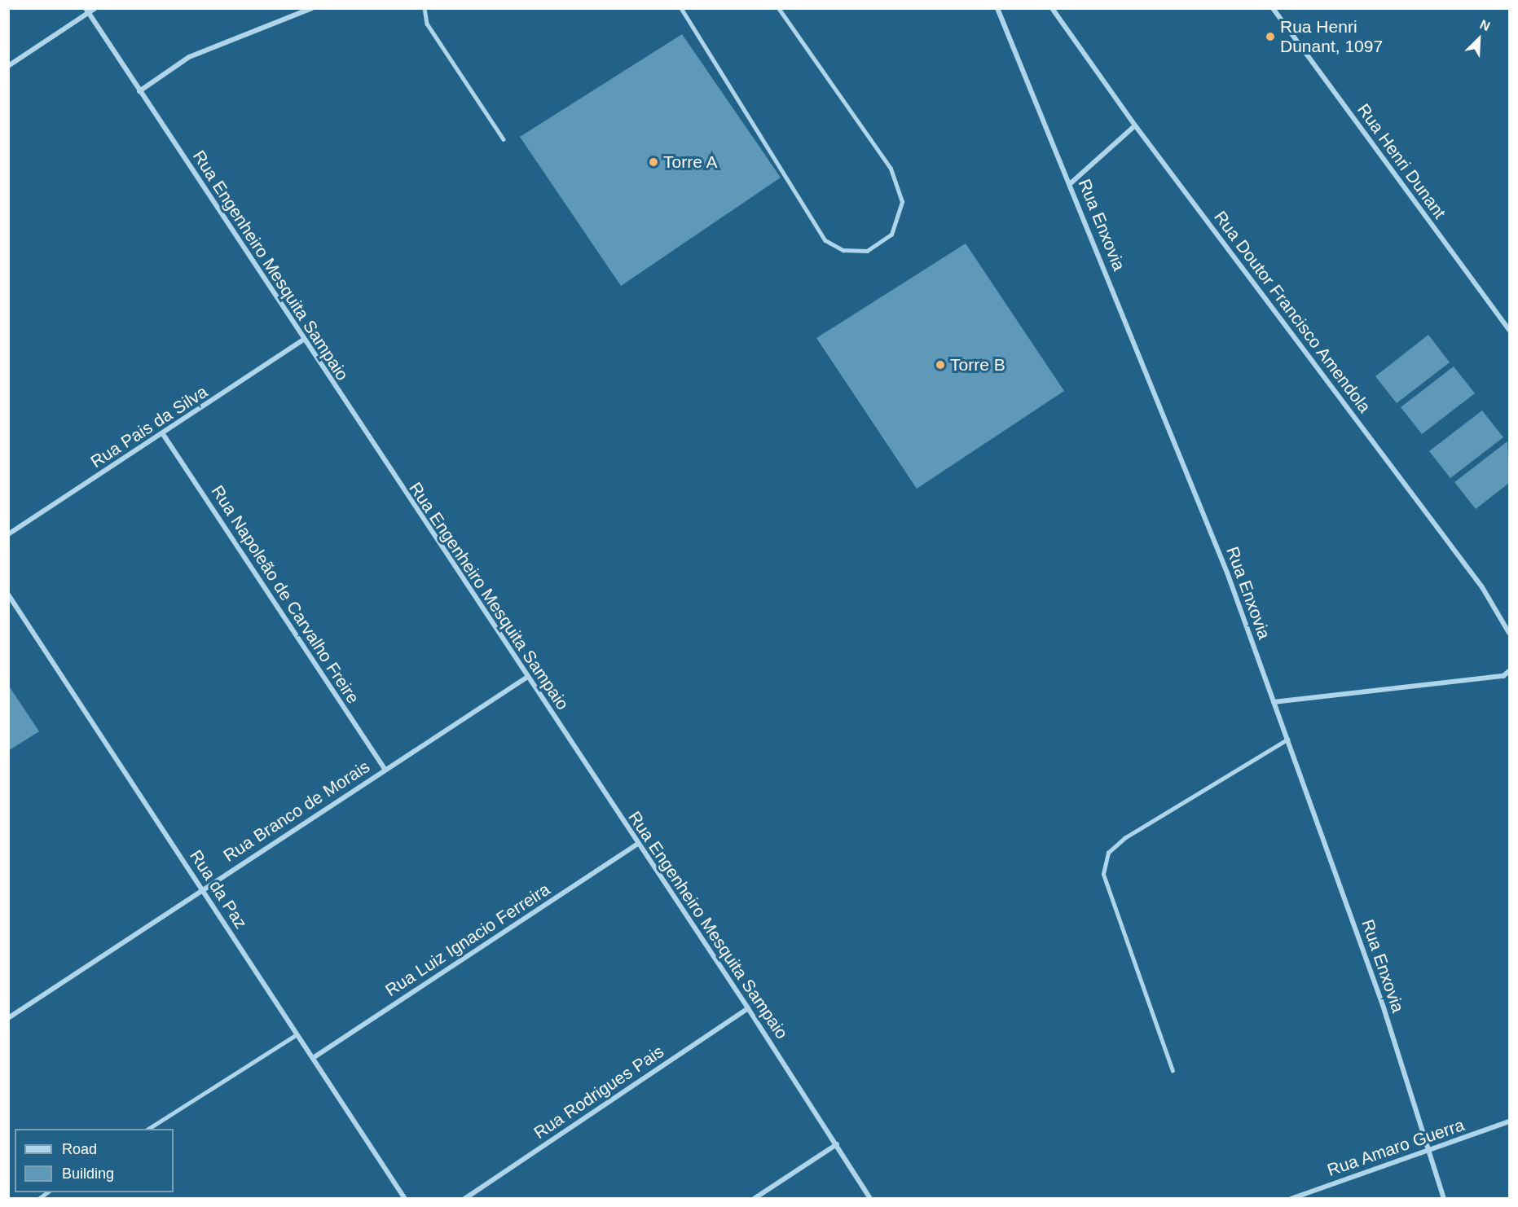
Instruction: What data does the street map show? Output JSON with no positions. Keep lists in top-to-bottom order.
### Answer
{
  "streets": {
    "street": [
      "Rua Henri Dunant",
      "Rua Enxovia",
      "Rua Engenheiro Mesquita Sampaio",
      "Rua Doutor Francisco Amendola",
      "Rua Pais da Silva",
      "Rua Napoleão de Carvalho Freire",
      "Rua Branco de Morais",
      "Rua da Paz",
      "Rua Luiz Ignacio Ferreira",
      "Rua Rodrigues Pais",
      "Rua Amaro Guerra"
    ]
  },
  "crossings": [
    ["Rua Enxovia", "Rua Amaro Guerra"],
    ["Rua Engenheiro Mesquita Sampaio", "Rua Pais da Silva"],
    ["Rua Engenheiro Mesquita Sampaio", "Rua Branco de Morais"],
    ["Rua Engenheiro Mesquita Sampaio", "Rua Luiz Ignacio Ferreira"],
    ["Rua Engenheiro Mesquita Sampaio", "Rua Rodrigues Pais"],
    ["Rua Pais da Silva", "Rua Napoleão de Carvalho Freire"],
    ["Rua Napoleão de Carvalho Freire", "Rua Branco de Morais"],
    ["Rua Branco de Morais", "Rua da Paz"],
    ["Rua da Paz", "Rua Luiz Ignacio Ferreira"]
  ],
  "places": ["Rua Henri Dunant, 1097", "Torre A", "Torre B"],
  "legend": ["Road", "Building"],
  "north": "top right"
}
